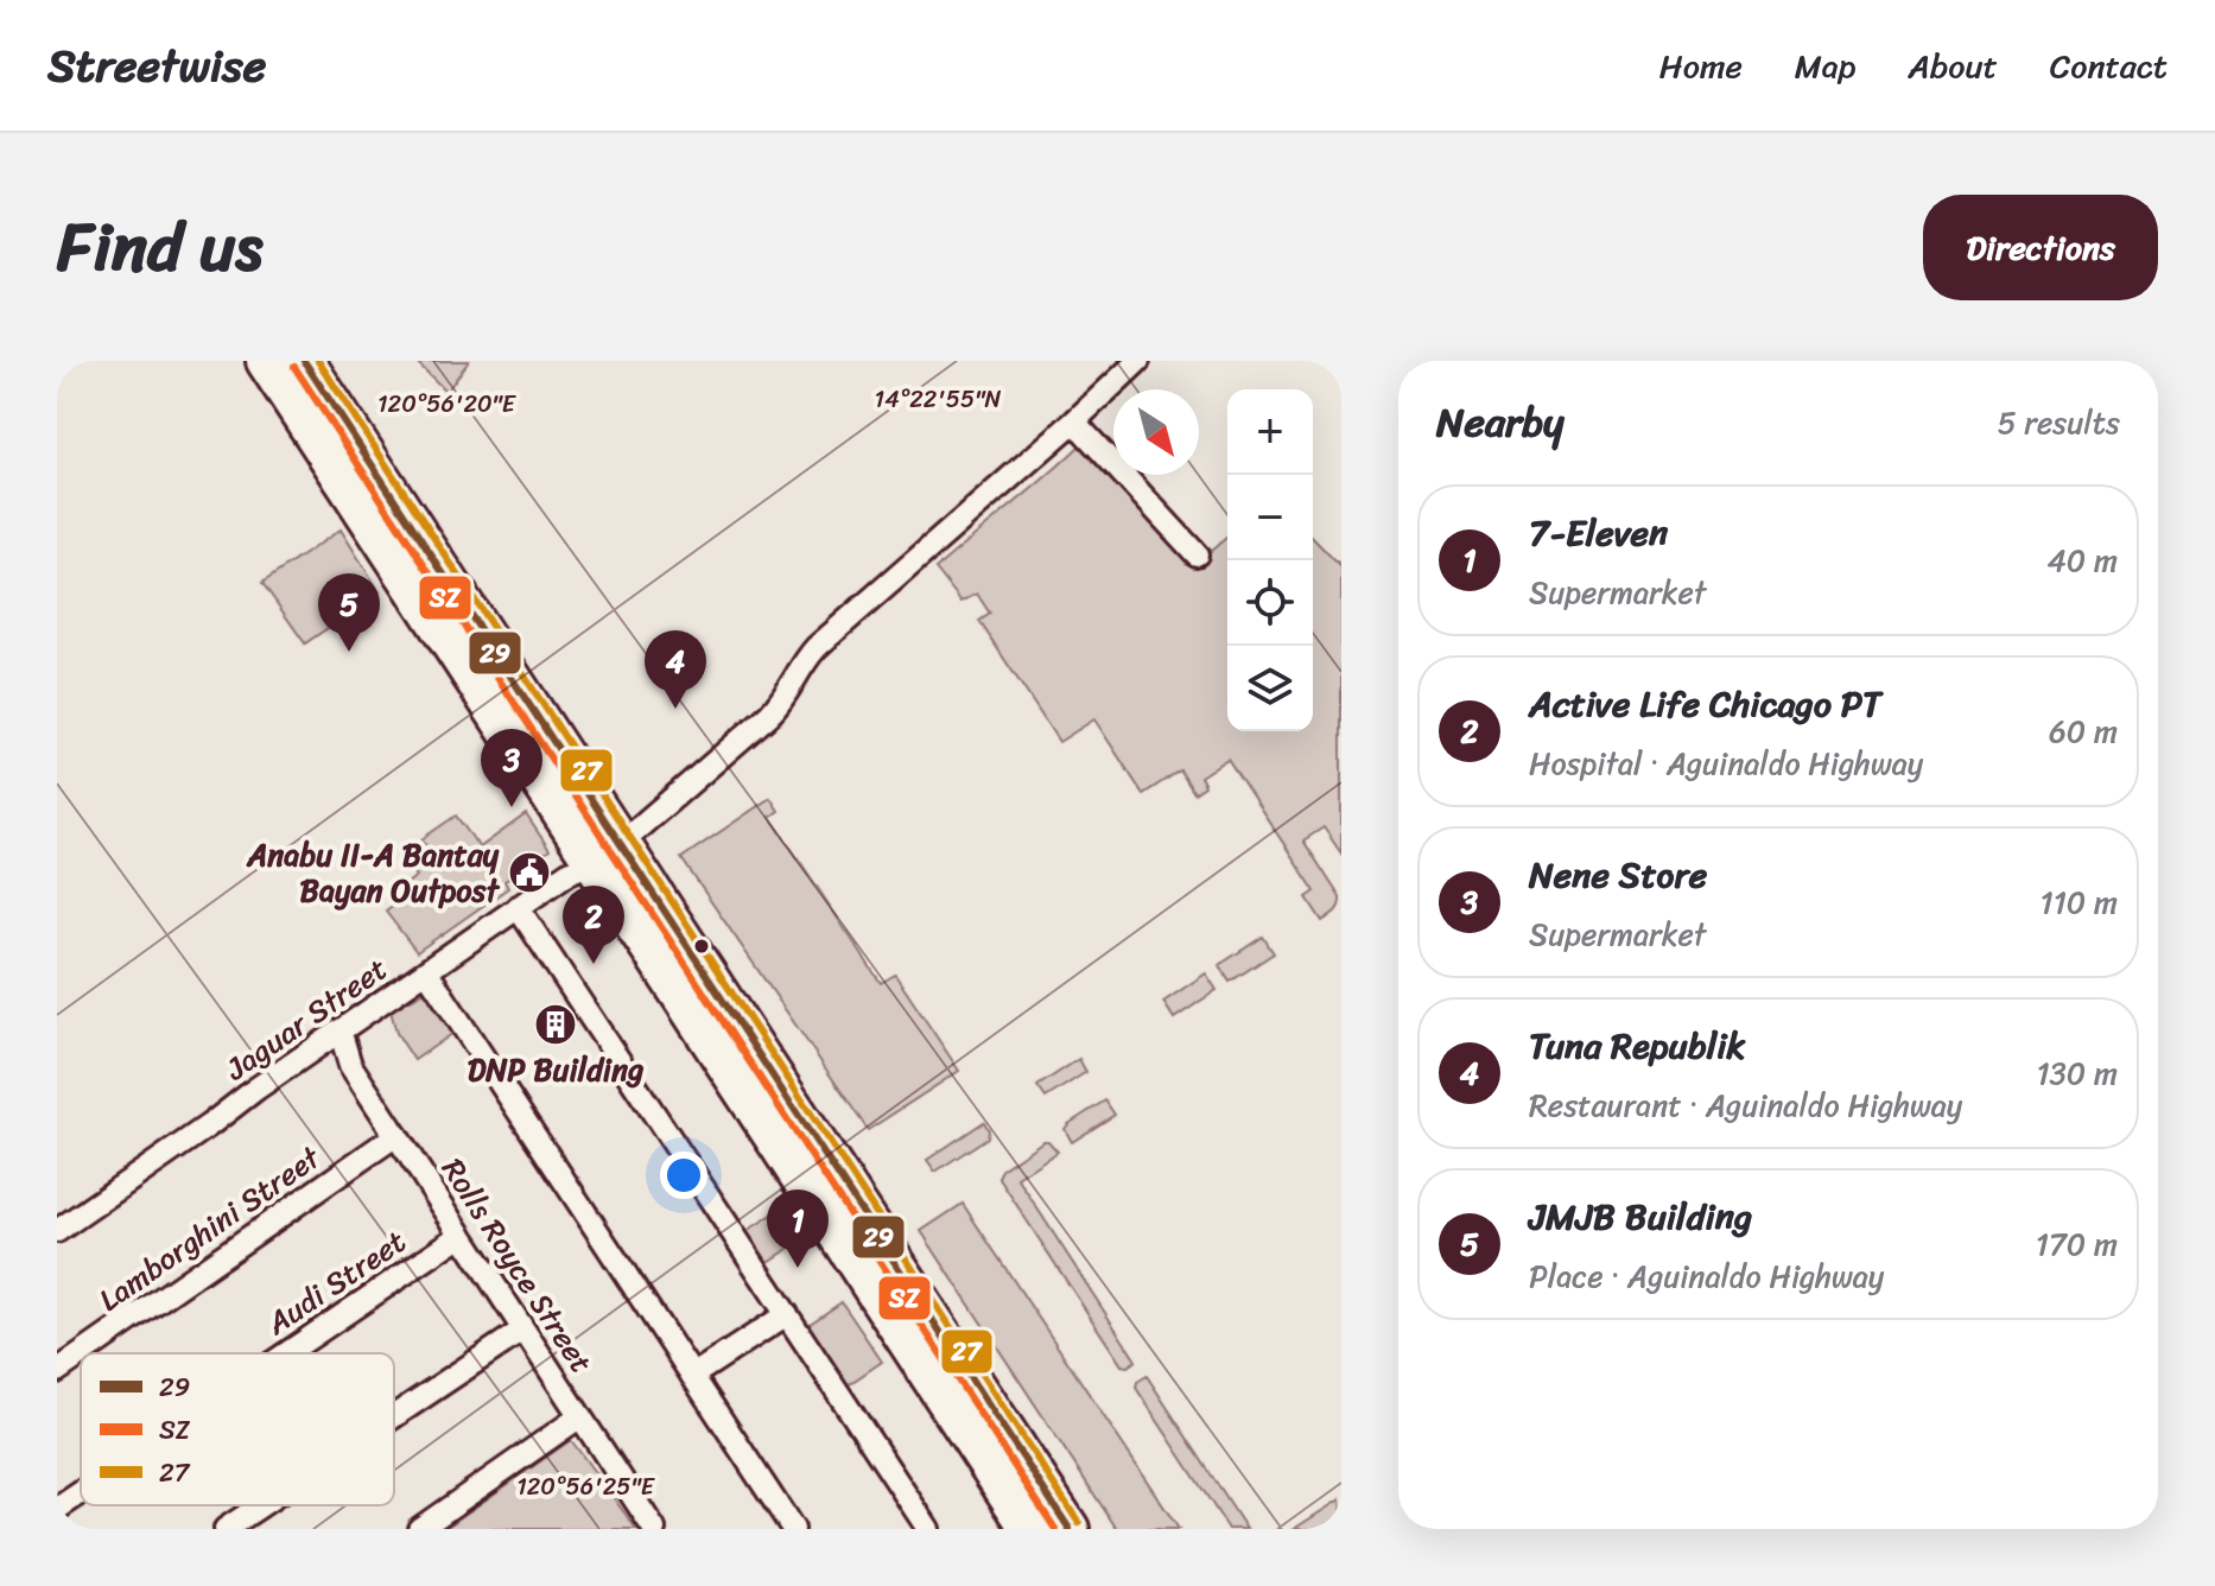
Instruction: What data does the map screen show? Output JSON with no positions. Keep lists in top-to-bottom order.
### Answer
{
  "streets": {
    "street": [
      "Jaguar Street",
      "Lamborghini Street",
      "Rolls Royce Street",
      "Audi Street"
    ]
  },
  "crossings": [
    ["Jaguar Street", "Rolls Royce Street"],
    ["Lamborghini Street", "Rolls Royce Street"],
    ["Rolls Royce Street", "Audi Street"]
  ],
  "places": {
    "public building": ["Anabu II-A Bantay Bayan Outpost"],
    "building": ["DNP Building"]
  },
  "lines": ["transit line 29", "transit line 27", "transit line SZ"],
  "legend": ["29", "SZ", "27"],
  "north": "bottom right",
  "page": {
    "header": "Streetwise",
    "nav": [
      "Home",
      "Map",
      "About",
      "Contact"
    ],
    "title": "Find us",
    "buttons": "Directions",
    "heading": ["Nearby", "5 results"],
    "map_buttons": ["+", "−"],
    "list": [
      {
        "mark": "1",
        "name": "7-Eleven",
        "note": "Supermarket",
        "value": "40 m"
      },
      {
        "mark": "2",
        "name": "Active Life Chicago PT",
        "note": "Hospital · Aguinaldo Highway",
        "value": "60 m"
      },
      {
        "mark": "3",
        "name": "Nene Store",
        "note": "Supermarket",
        "value": "110 m"
      },
      {
        "mark": "4",
        "name": "Tuna Republik",
        "note": "Restaurant · Aguinaldo Highway",
        "value": "130 m"
      },
      {
        "mark": "5",
        "name": "JMJB Building",
        "note": "Place · Aguinaldo Highway",
        "value": "170 m"
      }
    ],
    "pins": [
      "5",
      "4",
      "3",
      "2",
      "1"
    ]
  },
  "coordinates": ["14°22'55\"N", "120°56'20\"E", "120°56'25\"E"]
}
